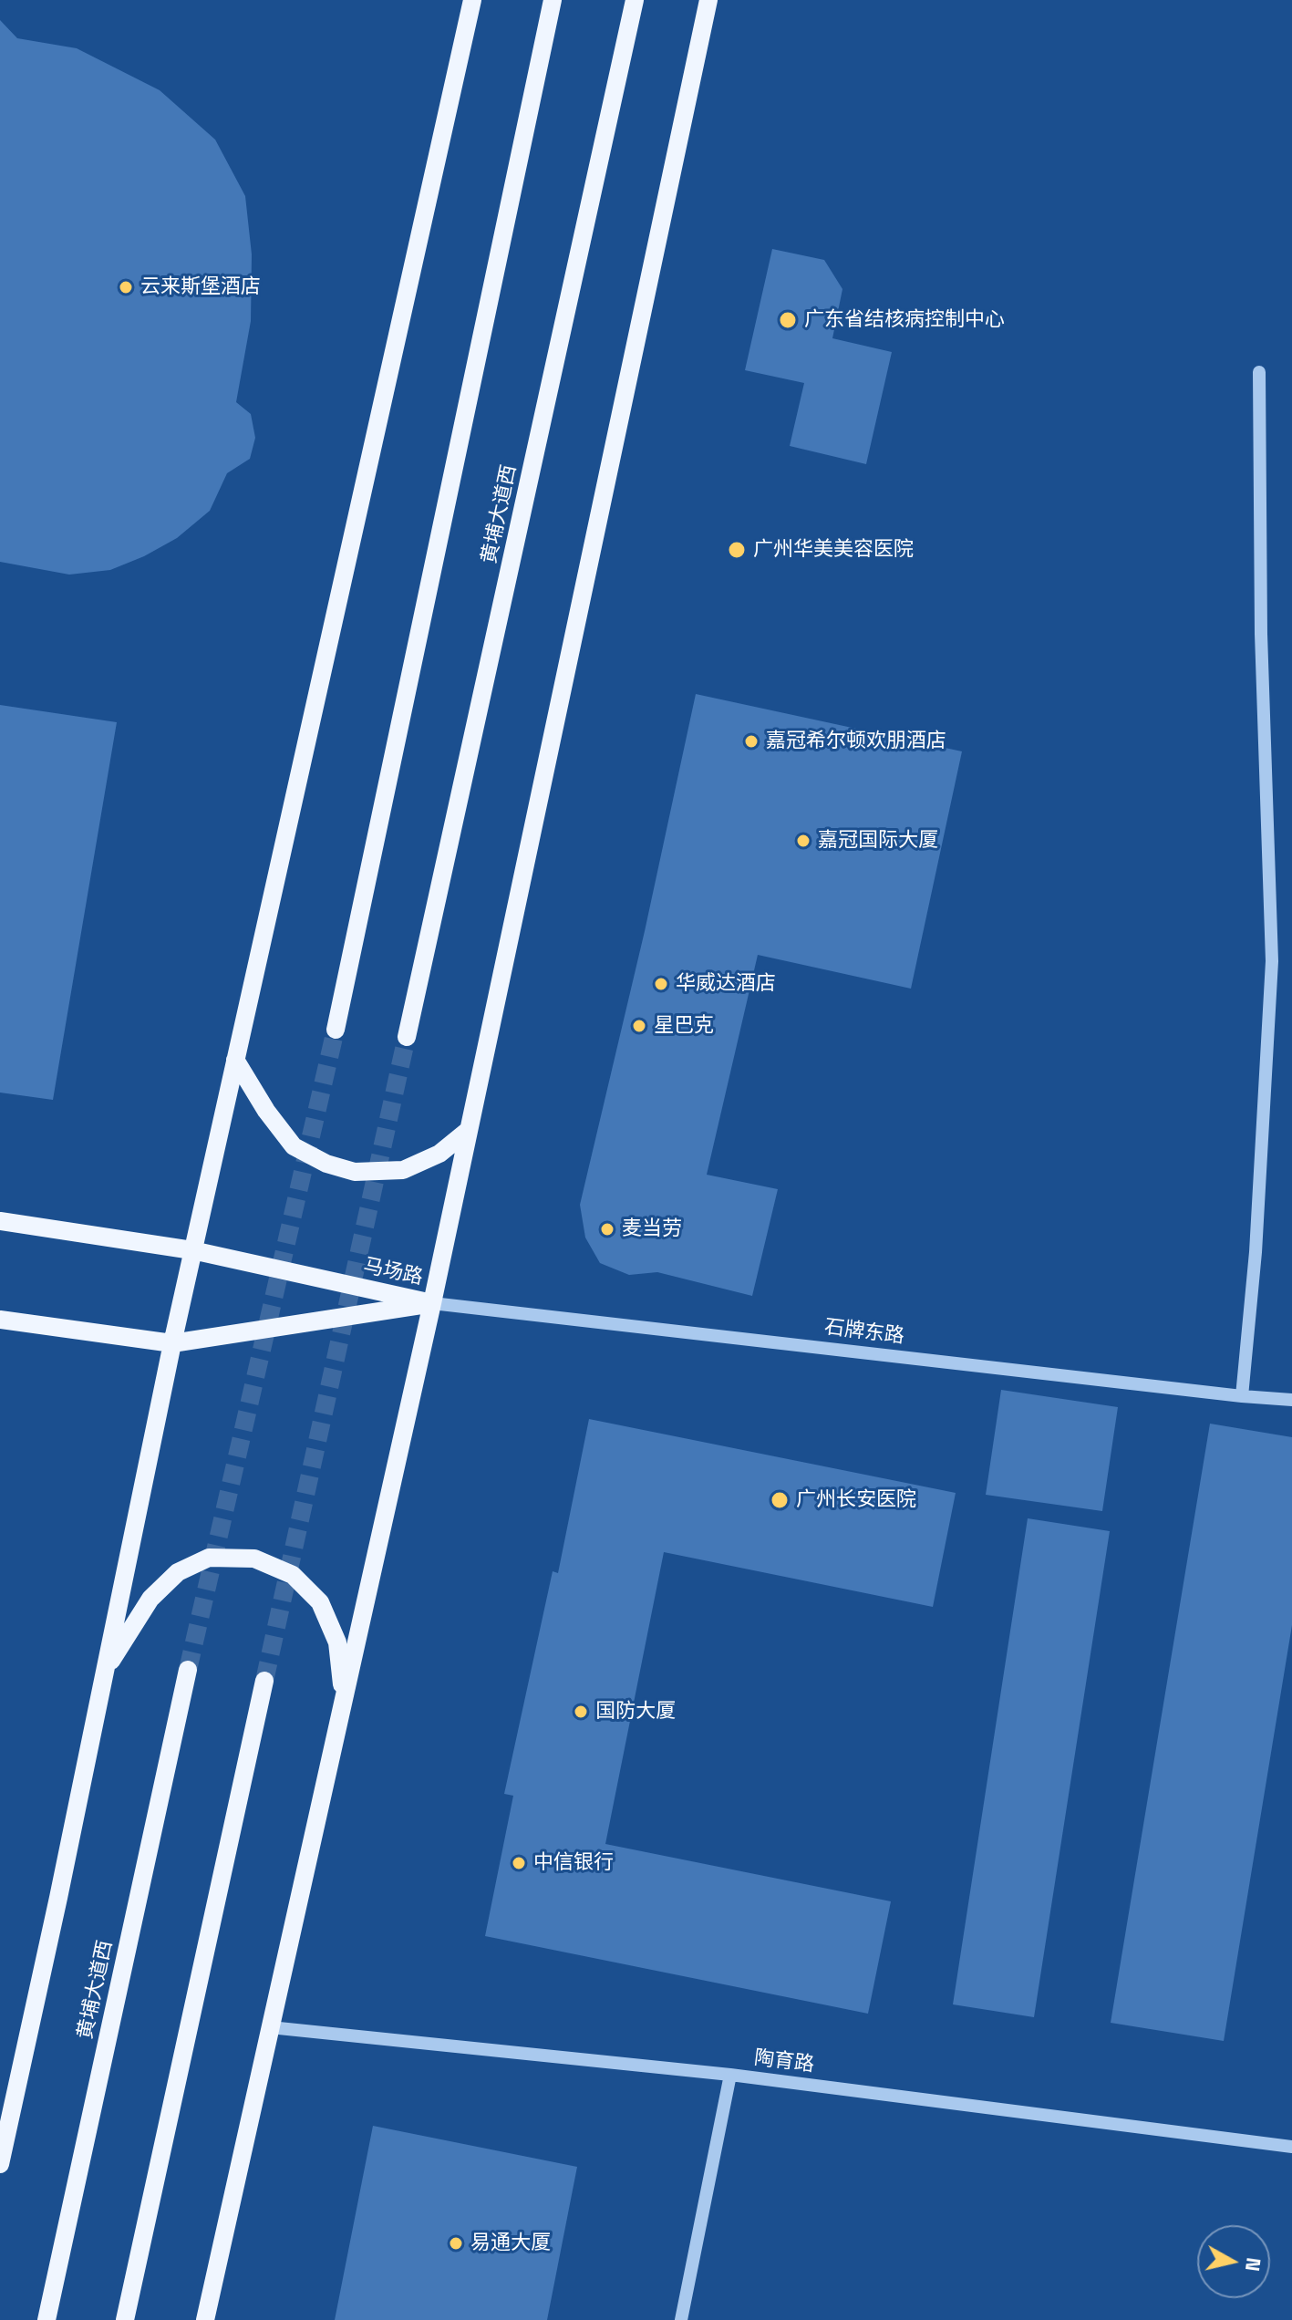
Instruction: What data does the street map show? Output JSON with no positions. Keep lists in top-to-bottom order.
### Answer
{
  "streets": {
    "main road": ["黄埔大道西", "马场路"],
    "street": ["石牌东路", "陶育路"]
  },
  "crossings": [
    ["马场路", "石牌东路"]
  ],
  "places": [
    "云来斯堡酒店",
    "广东省结核病控制中心",
    "广州华美美容医院",
    "嘉冠希尔顿欢朋酒店",
    "嘉冠国际大厦",
    "华威达酒店",
    "星巴克",
    "麦当劳",
    "广州长安医院",
    "国防大厦",
    "中信银行",
    "易通大厦"
  ],
  "north": "right"
}
